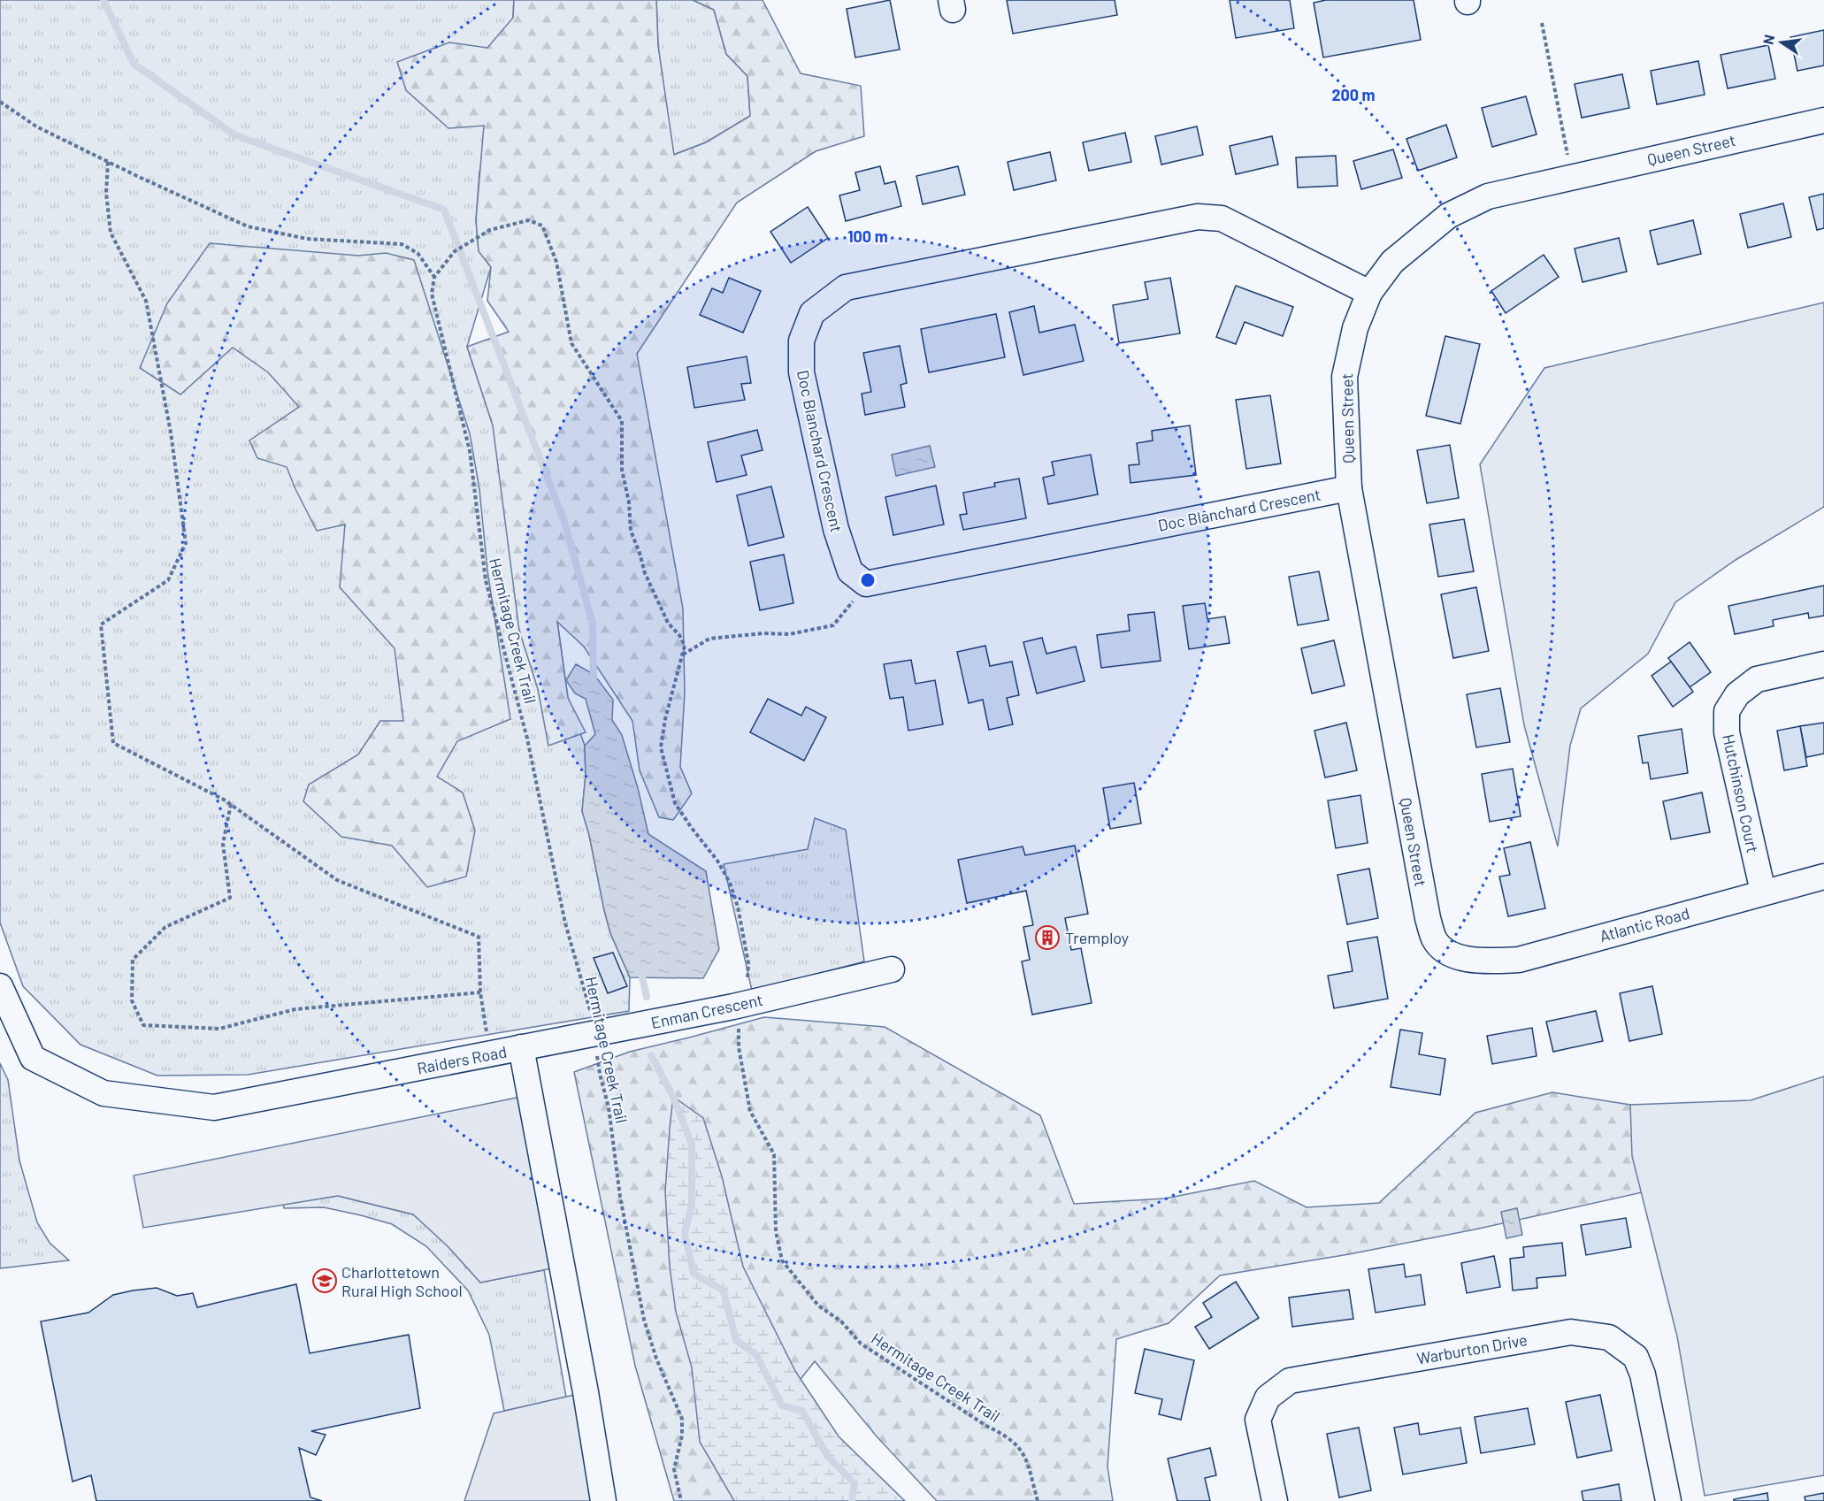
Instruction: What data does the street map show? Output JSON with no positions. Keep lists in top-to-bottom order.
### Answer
{
  "streets": {
    "street": [
      "Queen Street",
      "Doc Blanchard Crescent",
      "Hutchinson Court",
      "Atlantic Road",
      "Enman Crescent",
      "Raiders Road",
      "Warburton Drive"
    ],
    "path": ["Hermitage Creek Trail"]
  },
  "crossings": [
    ["Queen Street", "Doc Blanchard Crescent"],
    ["Queen Street", "Atlantic Road"],
    ["Hutchinson Court", "Atlantic Road"],
    ["Enman Crescent", "Raiders Road"]
  ],
  "places": {
    "building": ["Tremploy"],
    "school or university": ["Charlottetown Rural High School"]
  },
  "north": "left",
  "rings": ["200 m", "100 m"]
}
